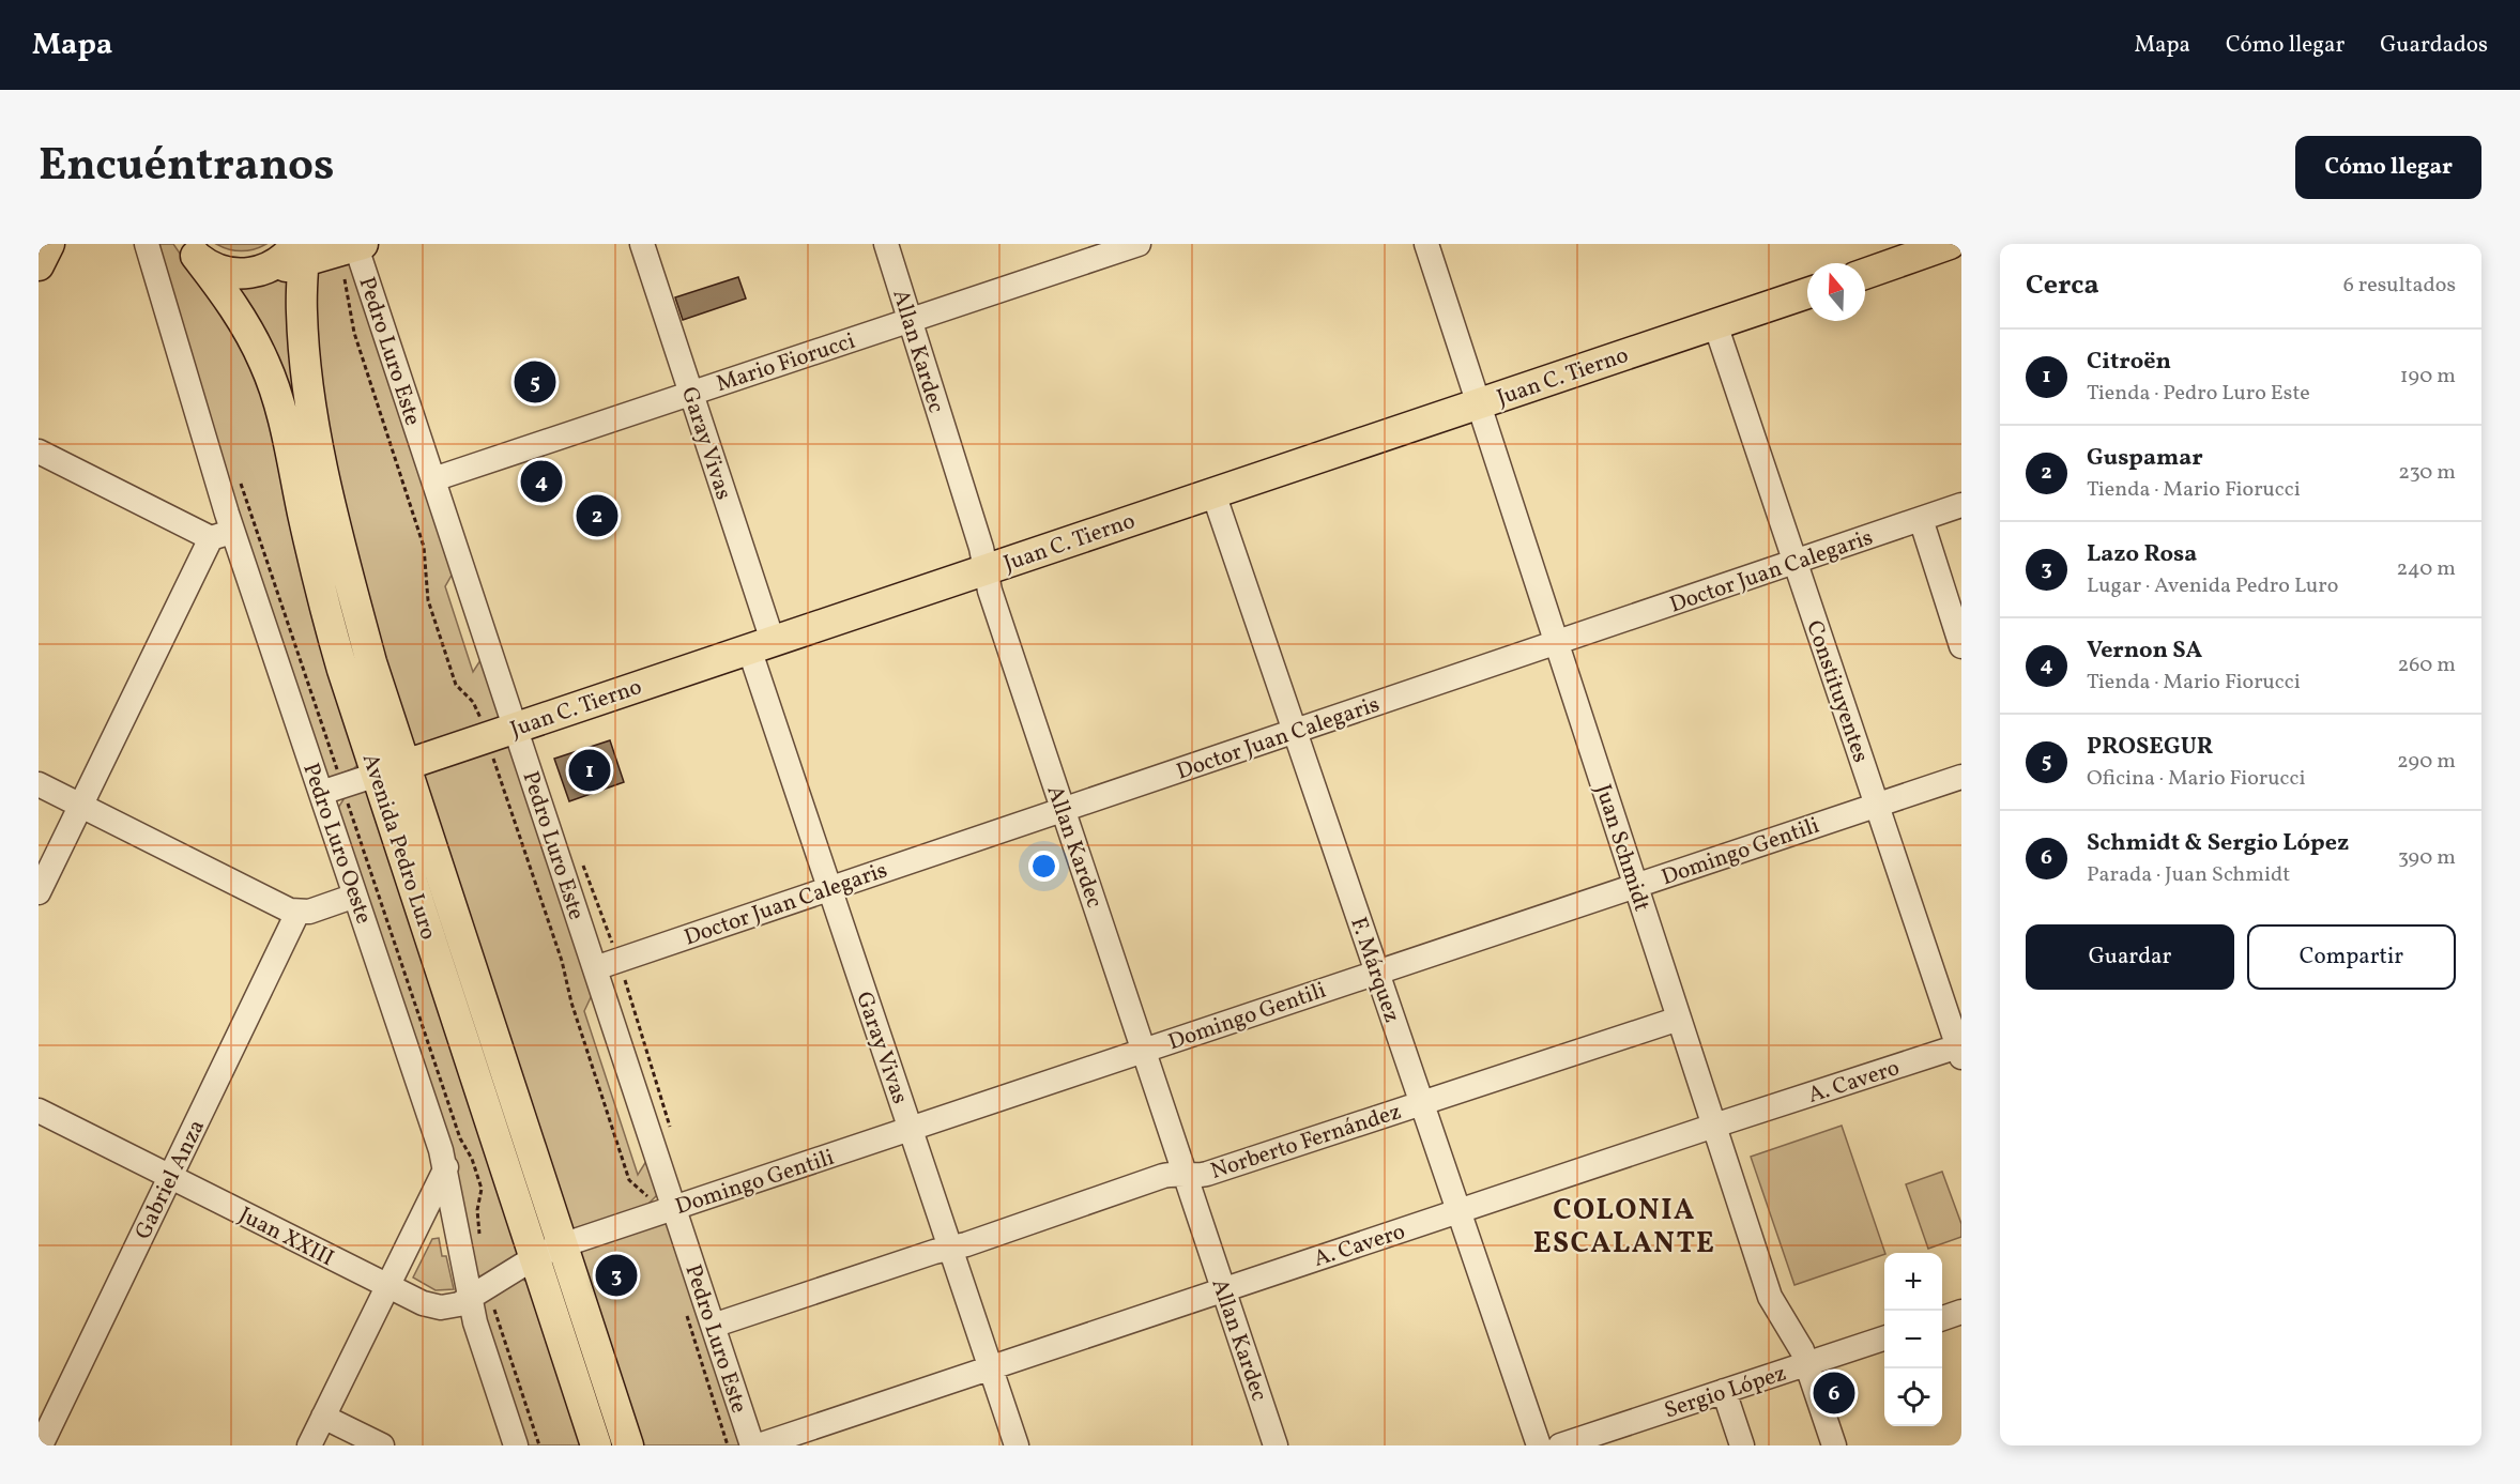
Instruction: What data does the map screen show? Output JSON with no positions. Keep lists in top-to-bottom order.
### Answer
{
  "streets": {
    "main road": ["Juan C. Tierno", "Avenida Pedro Luro"],
    "street": [
      "Pedro Luro Este",
      "Allan Kardec",
      "Mario Fiorucci",
      "Garay Vivas",
      "Doctor Juan Calegaris",
      "Constituyentes",
      "Pedro Luro Oeste",
      "Juan Schmidt",
      "Domingo Gentili",
      "F. Márquez",
      "A. Cavero",
      "Norberto Fernández",
      "Gabriel Anza",
      "Juan XXIII",
      "Sergio López"
    ]
  },
  "crossings": [
    ["Pedro Luro Este", "Mario Fiorucci"],
    ["Pedro Luro Este", "Juan C. Tierno"],
    ["Pedro Luro Este", "Doctor Juan Calegaris"],
    ["Pedro Luro Este", "Domingo Gentili"],
    ["Pedro Luro Este", "Norberto Fernández"],
    ["Allan Kardec", "Mario Fiorucci"],
    ["Allan Kardec", "Juan C. Tierno"],
    ["Allan Kardec", "Doctor Juan Calegaris"],
    ["Allan Kardec", "Domingo Gentili"],
    ["Allan Kardec", "A. Cavero"],
    ["Allan Kardec", "Norberto Fernández"],
    ["Mario Fiorucci", "Garay Vivas"],
    ["Juan C. Tierno", "Garay Vivas"],
    ["Juan C. Tierno", "Constituyentes"],
    ["Juan C. Tierno", "Pedro Luro Oeste"],
    ["Juan C. Tierno", "Avenida Pedro Luro"],
    ["Juan C. Tierno", "Juan Schmidt"],
    ["Juan C. Tierno", "F. Márquez"],
    ["Garay Vivas", "Doctor Juan Calegaris"],
    ["Garay Vivas", "Domingo Gentili"],
    ["Garay Vivas", "A. Cavero"],
    ["Garay Vivas", "Norberto Fernández"],
    ["Doctor Juan Calegaris", "Constituyentes"],
    ["Doctor Juan Calegaris", "Juan Schmidt"],
    ["Doctor Juan Calegaris", "F. Márquez"],
    ["Constituyentes", "Domingo Gentili"],
    ["Constituyentes", "A. Cavero"],
    ["Pedro Luro Oeste", "Juan XXIII"],
    ["Avenida Pedro Luro", "Domingo Gentili"],
    ["Avenida Pedro Luro", "Juan XXIII"],
    ["Juan Schmidt", "Domingo Gentili"],
    ["Juan Schmidt", "A. Cavero"],
    ["Juan Schmidt", "Norberto Fernández"],
    ["Juan Schmidt", "Sergio López"],
    ["Domingo Gentili", "F. Márquez"],
    ["Domingo Gentili", "Juan XXIII"],
    ["F. Márquez", "A. Cavero"],
    ["F. Márquez", "Norberto Fernández"],
    ["Gabriel Anza", "Juan XXIII"]
  ],
  "districts": ["COLONIA ESCALANTE"],
  "north": "top",
  "page": {
    "header": "Mapa",
    "nav": ["Mapa", "Cómo llegar", "Guardados"],
    "title": "Encuéntranos",
    "buttons": [
      "Cómo llegar",
      ["Guardar", "Compartir"]
    ],
    "heading": ["Cerca", "6 resultados"],
    "list": [
      {
        "mark": "1",
        "name": "Citroën",
        "note": "Tienda · Pedro Luro Este",
        "value": "190 m"
      },
      {
        "mark": "2",
        "name": "Guspamar",
        "note": "Tienda · Mario Fiorucci",
        "value": "230 m"
      },
      {
        "mark": "3",
        "name": "Lazo Rosa",
        "note": "Lugar · Avenida Pedro Luro",
        "value": "240 m"
      },
      {
        "mark": "4",
        "name": "Vernon SA",
        "note": "Tienda · Mario Fiorucci",
        "value": "260 m"
      },
      {
        "mark": "5",
        "name": "PROSEGUR",
        "note": "Oficina · Mario Fiorucci",
        "value": "290 m"
      },
      {
        "mark": "6",
        "name": "Schmidt & Sergio López",
        "note": "Parada · Juan Schmidt",
        "value": "390 m"
      }
    ],
    "pins": [
      "5",
      "4",
      "2",
      "1",
      "3",
      "6"
    ],
    "map_buttons": ["+", "−"]
  }
}
